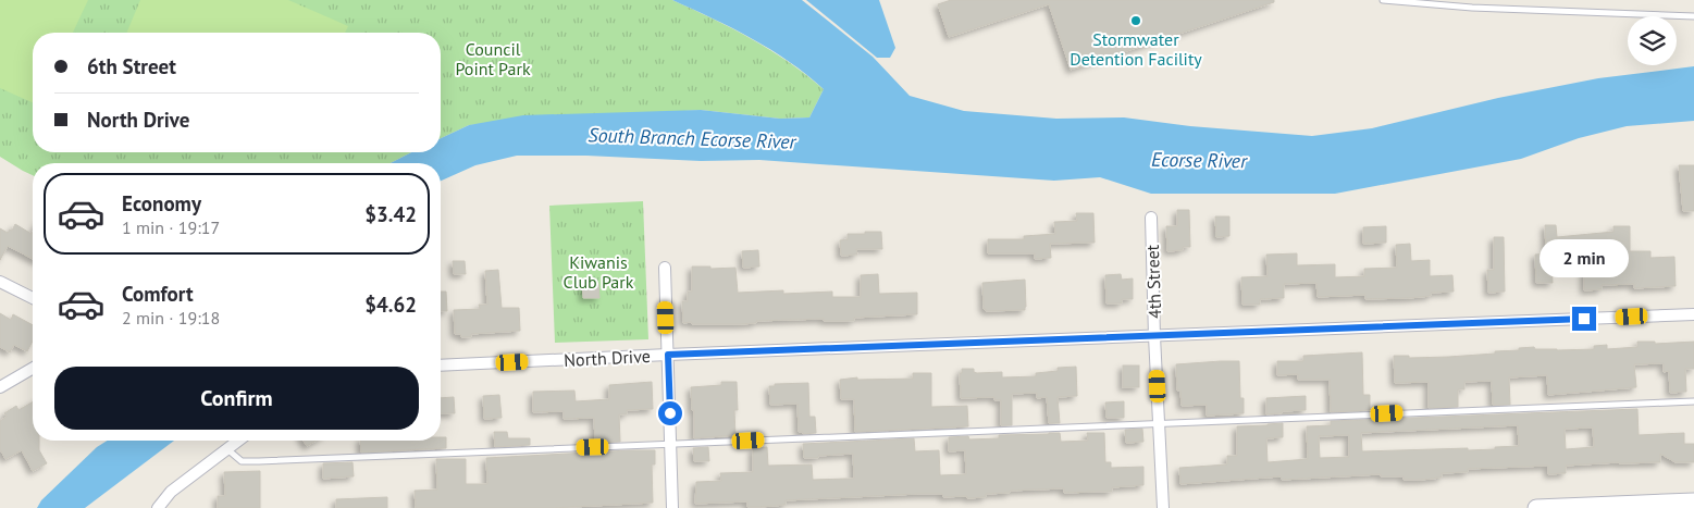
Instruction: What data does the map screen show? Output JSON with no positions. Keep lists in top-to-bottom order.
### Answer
{
  "streets": {
    "street": ["4th Street", "North Drive"]
  },
  "crossings": [
    ["4th Street", "North Drive"]
  ],
  "water": ["South Branch Ecorse River", "Ecorse River"],
  "parks": ["Council Point Park", "Kiwanis Club Park"],
  "places": ["Stormwater Detention Facility"],
  "page": {
    "banner": ["6th Street", "North Drive"],
    "list": [
      {
        "name": "Economy",
        "note": "1 min · 19:17",
        "value": "$3.42"
      },
      {
        "name": "Comfort",
        "note": "2 min · 19:18",
        "value": "$4.62"
      }
    ],
    "bubble": "2 min",
    "buttons": "Confirm"
  }
}
